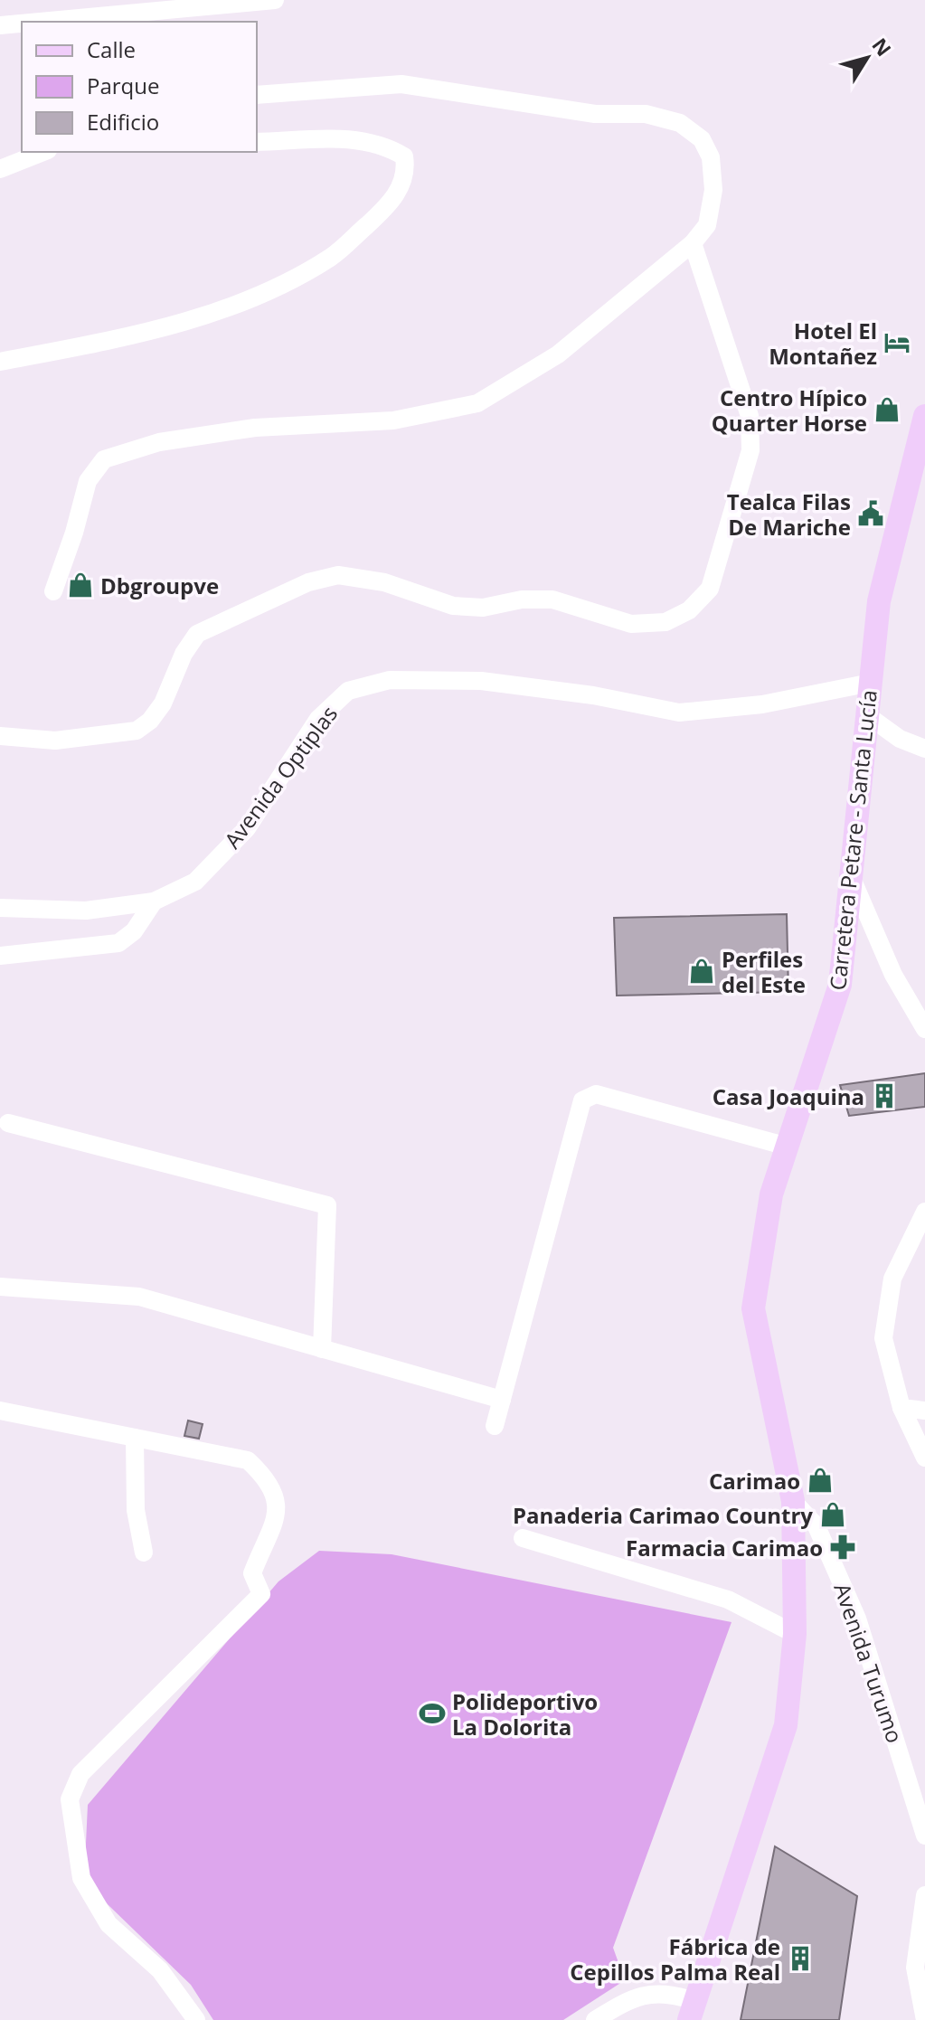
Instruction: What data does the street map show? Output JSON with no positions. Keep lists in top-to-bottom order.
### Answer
{
  "streets": {
    "main road": ["Carretera Petare - Santa Lucía"],
    "street": ["Avenida Optiplas", "Avenida Turumo"]
  },
  "crossings": [
    ["Avenida Optiplas", "Carretera Petare - Santa Lucía"],
    ["Carretera Petare - Santa Lucía", "Avenida Turumo"]
  ],
  "places": {
    "hotel": ["Hotel El Montañez"],
    "shop": [
      "Centro Hípico Quarter Horse",
      "Dbgroupve",
      "Perfiles del Este",
      "Carimao",
      "Panaderia Carimao Country"
    ],
    "public building": ["Tealca Filas De Mariche"],
    "building": ["Casa Joaquina", "Fábrica de Cepillos Palma Real"],
    "pharmacy": ["Farmacia Carimao"],
    "sports": ["Polideportivo La Dolorita"]
  },
  "legend": ["Calle", "Parque", "Edificio"],
  "north": "top right"
}
